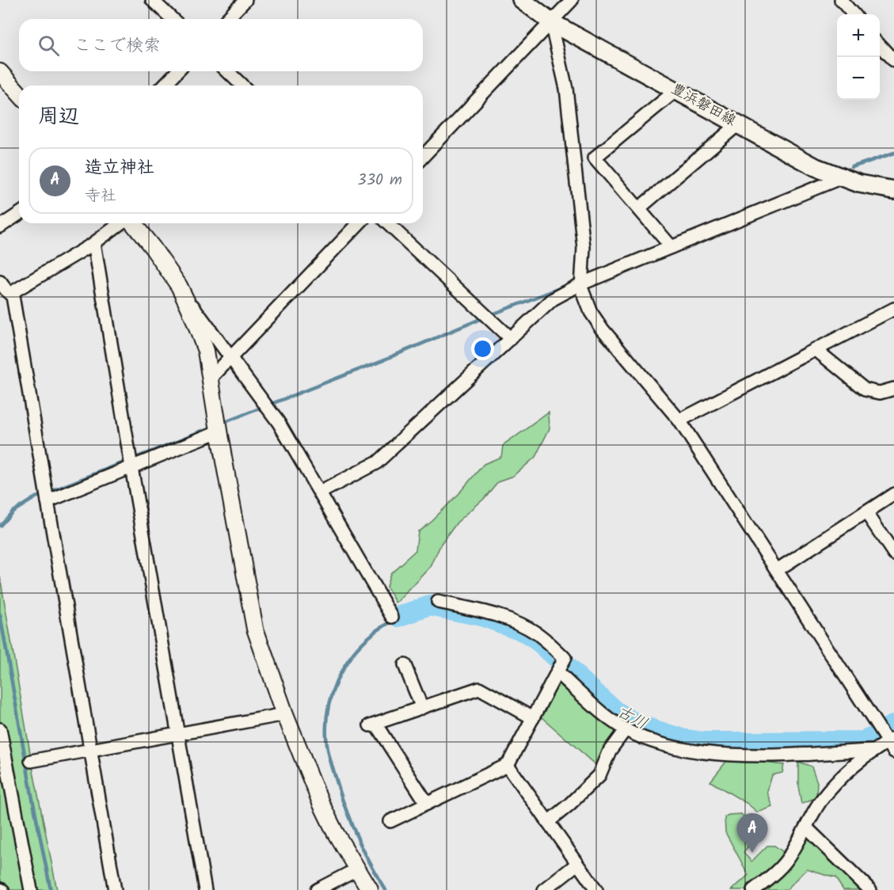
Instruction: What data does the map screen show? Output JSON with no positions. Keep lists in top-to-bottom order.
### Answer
{
  "streets": {
    "main road": ["豊浜磐田線"]
  },
  "water": ["古川"],
  "page": {
    "map_buttons": ["+", "−"],
    "search": "ここで検索",
    "heading": "周辺",
    "list": [
      {
        "mark": "A",
        "name": "造立神社",
        "note": "寺社",
        "value": "330 m"
      }
    ],
    "pins": "A"
  }
}
